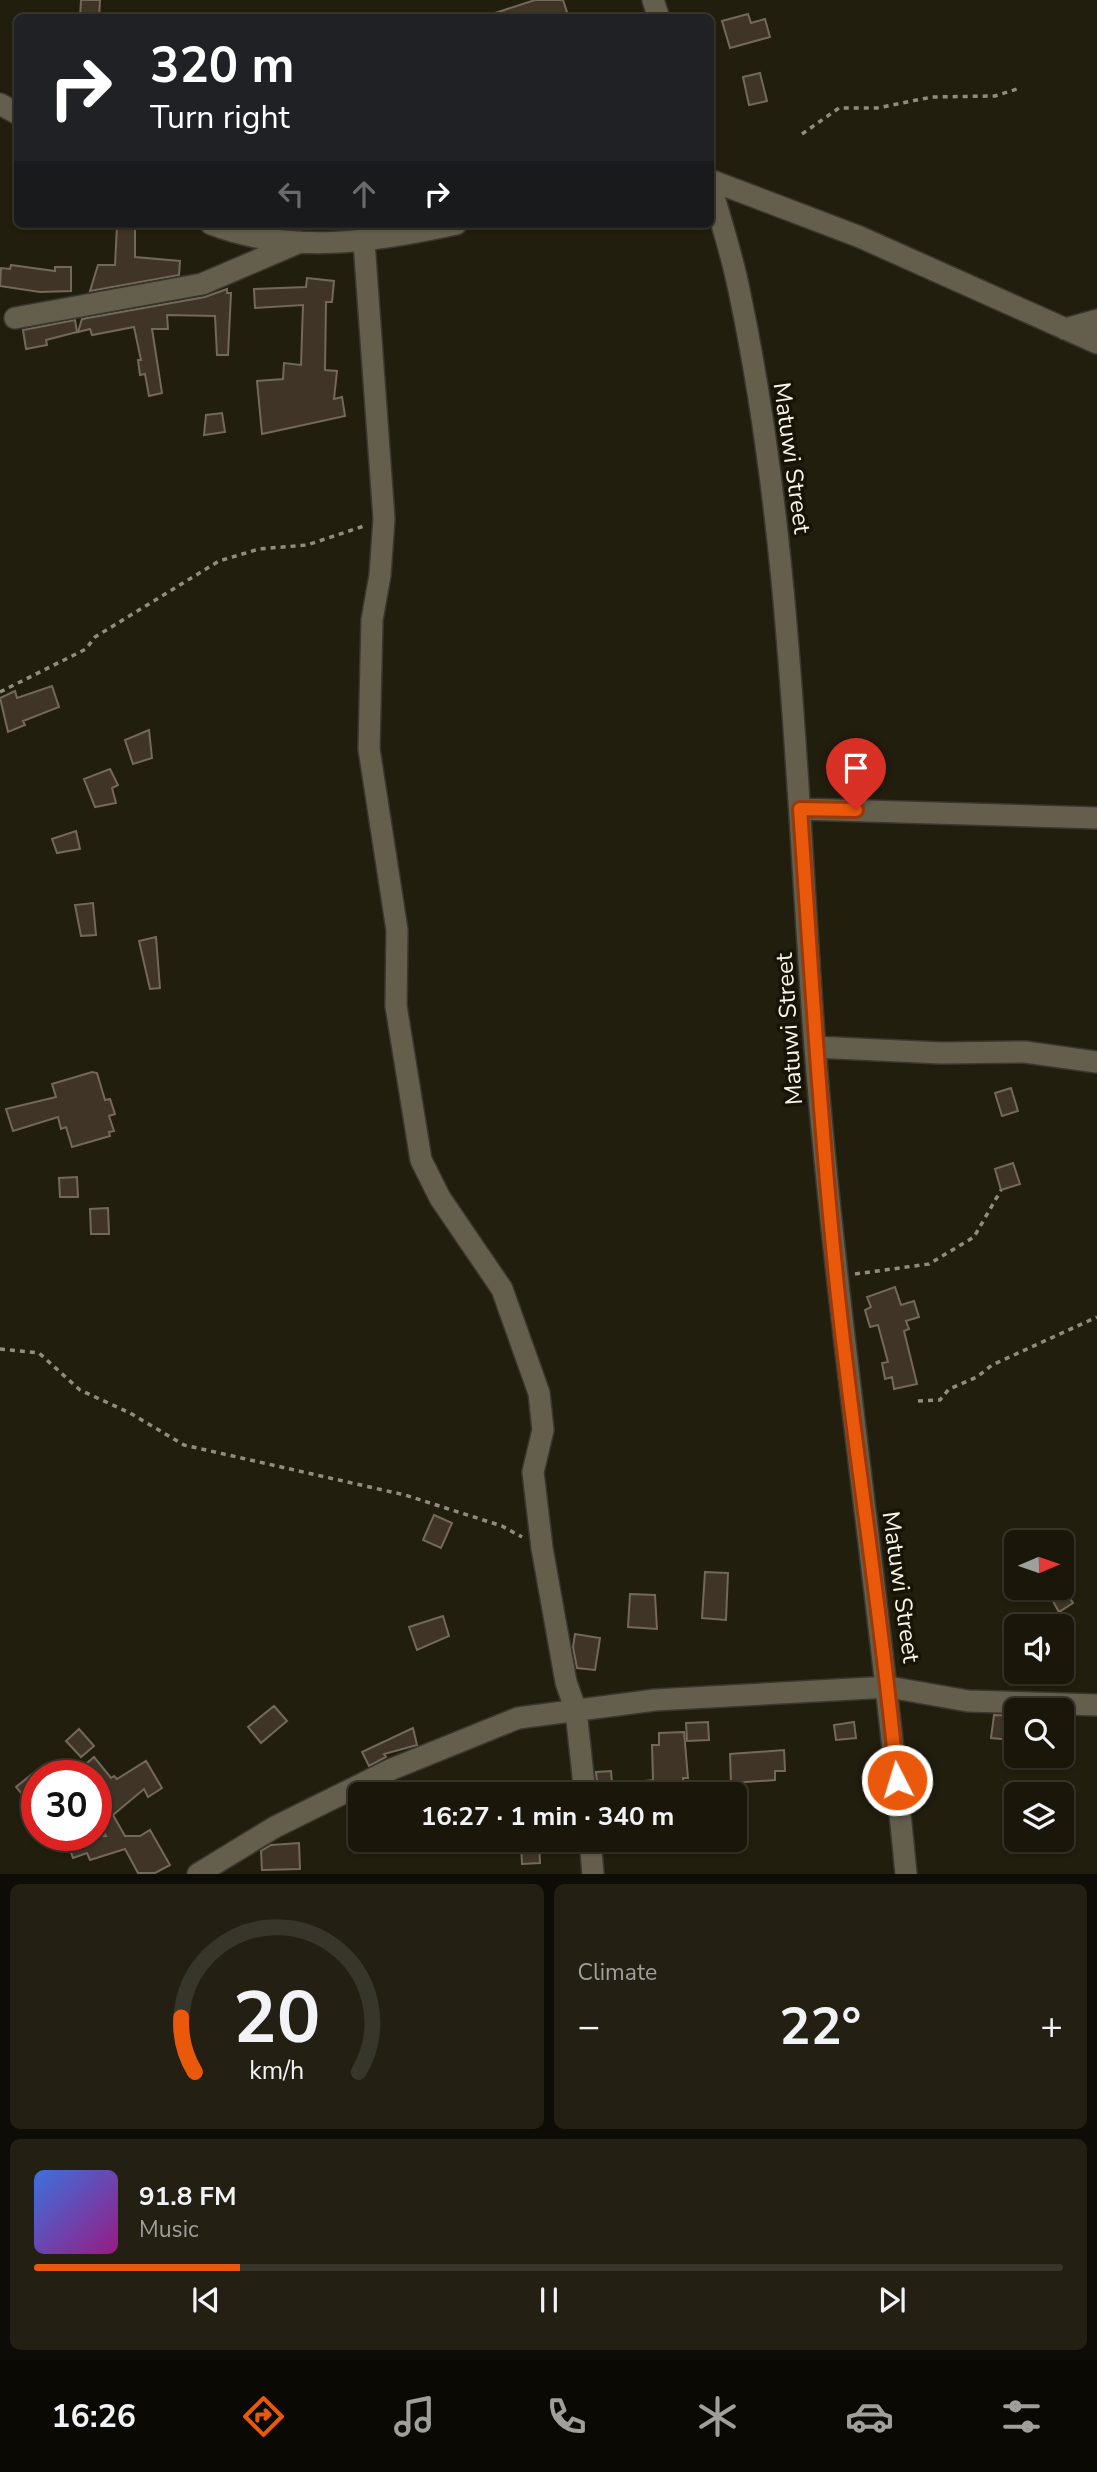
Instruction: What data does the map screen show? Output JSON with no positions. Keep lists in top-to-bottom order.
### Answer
{
  "streets": {
    "street": ["Matuwi Street"]
  },
  "north": "right",
  "page": {
    "turn": ["320 m", "Turn right"],
    "limit": "30",
    "trip": "16:27 · 1 min · 340 m",
    "tile": "Climate",
    "heat": ["−", "22°", "+"],
    "song": ["91.8 FM", "Music"],
    "tabs": "16:26",
    "gauge": ["20", "km/h"]
  }
}
